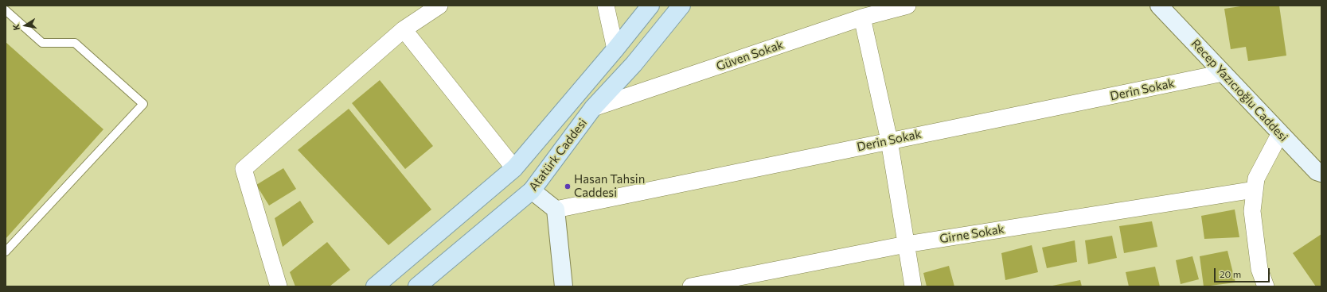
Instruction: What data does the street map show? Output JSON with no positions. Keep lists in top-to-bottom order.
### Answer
{
  "streets": {
    "main road": ["Atatürk Caddesi"],
    "street": [
      "Güven Sokak",
      "Derin Sokak",
      "Recep Yazıcıoğlu Caddesi",
      "Girne Sokak"
    ]
  },
  "crossings": [
    ["Güven Sokak", "Atatürk Caddesi"],
    ["Derin Sokak", "Recep Yazıcıoğlu Caddesi"]
  ],
  "places": ["Hasan Tahsin Caddesi"],
  "scale_bar": "20 m",
  "north": "left"
}
